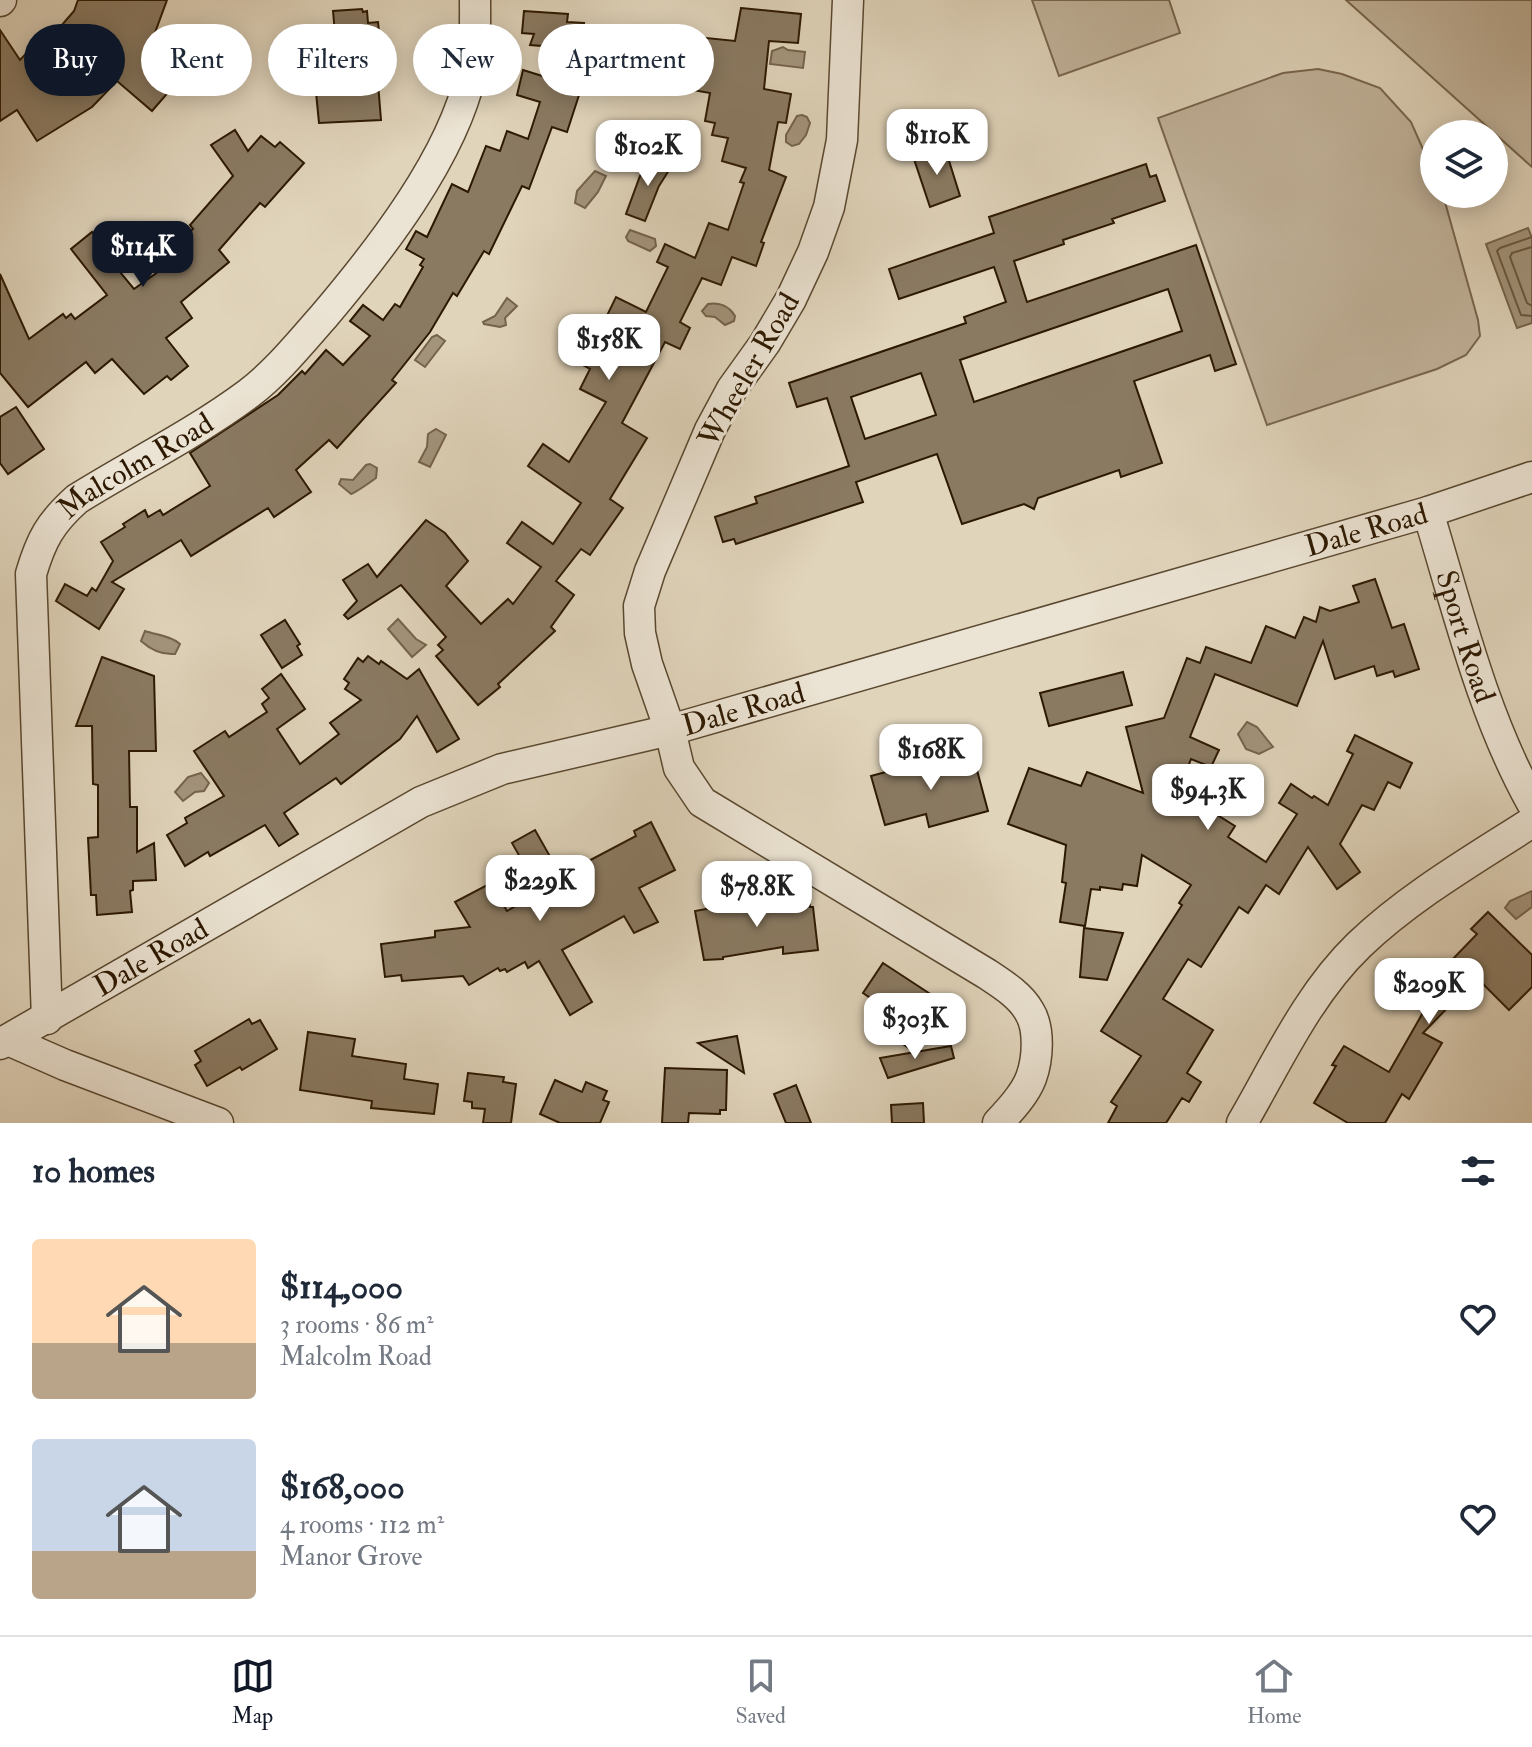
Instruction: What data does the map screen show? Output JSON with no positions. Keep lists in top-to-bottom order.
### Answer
{
  "streets": {
    "street": [
      "Wheeler Road",
      "Malcolm Road",
      "Dale Road",
      "Sport Road"
    ]
  },
  "crossings": [
    ["Wheeler Road", "Dale Road"],
    ["Malcolm Road", "Dale Road"],
    ["Dale Road", "Sport Road"]
  ],
  "page": {
    "chip": [
      "Buy",
      "Rent",
      "Filters",
      "New",
      "Apartment"
    ],
    "price": [
      "$110K",
      "$102K",
      "$114K",
      "$158K",
      "$168K",
      "$94.3K",
      "$229K",
      "$78.8K",
      "$209K",
      "$303K"
    ],
    "heading": "10 homes",
    "list": [
      {
        "name": "$114,000",
        "note": "3 rooms · 86 m² · Malcolm Road"
      },
      {
        "name": "$168,000",
        "note": "4 rooms · 112 m² · Manor Grove"
      }
    ],
    "tabs": ["Map", "Saved", "Home"]
  }
}
